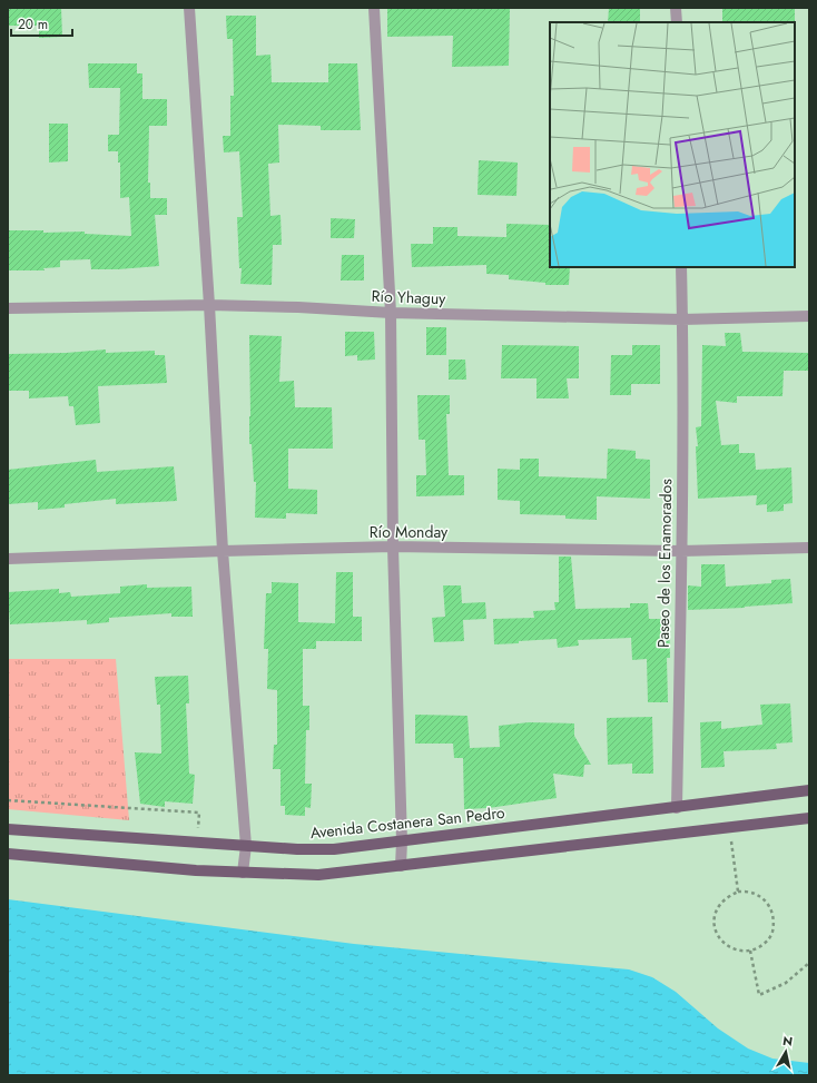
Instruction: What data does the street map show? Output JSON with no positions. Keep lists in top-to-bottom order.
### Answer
{
  "streets": {
    "main road": ["Avenida Costanera San Pedro"],
    "street": ["Río Yhaguy", "Río Monday", "Paseo de los Enamorados"]
  },
  "crossings": [
    ["Río Yhaguy", "Paseo de los Enamorados"],
    ["Río Monday", "Paseo de los Enamorados"],
    ["Paseo de los Enamorados", "Avenida Costanera San Pedro"]
  ],
  "scale_bar": "20 m",
  "north": "top"
}
